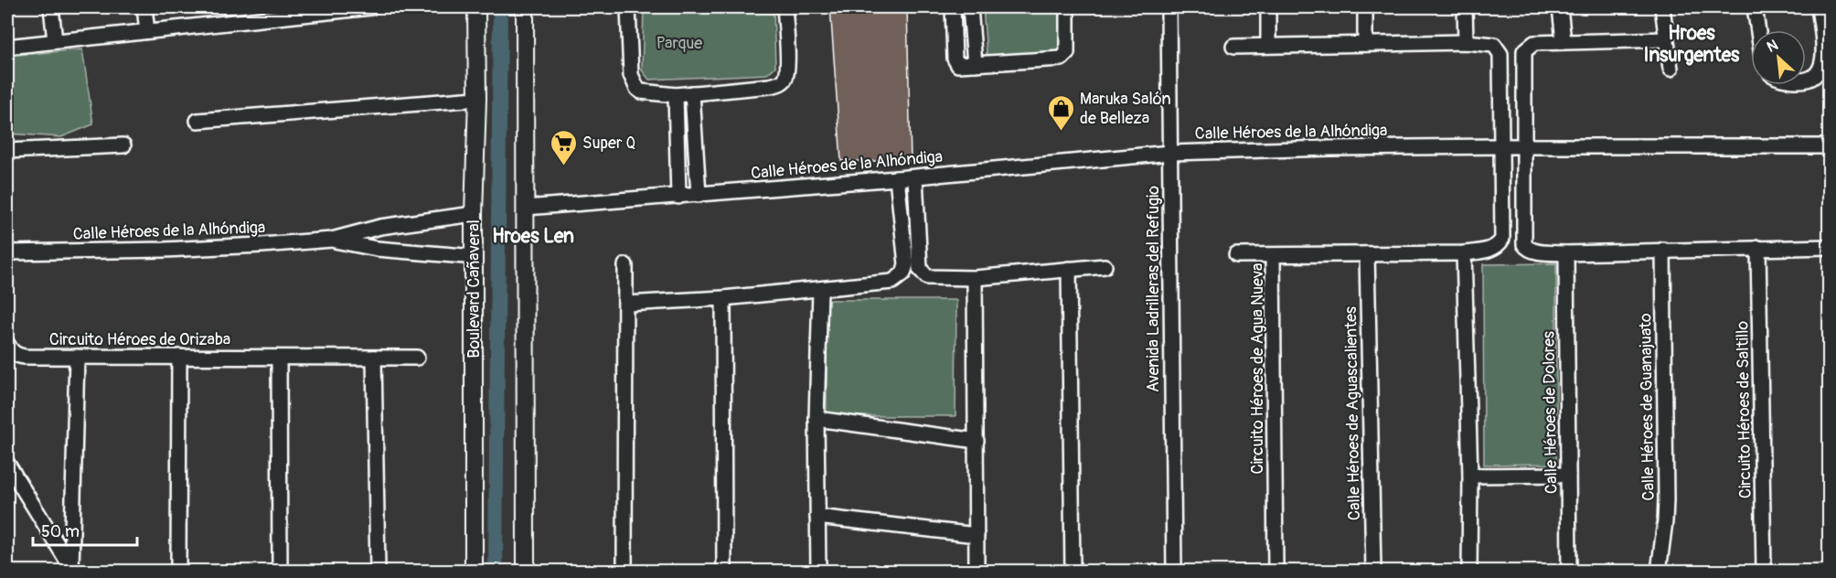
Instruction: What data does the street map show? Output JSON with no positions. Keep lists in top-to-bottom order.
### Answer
{
  "streets": {
    "street": [
      "Calle Héroes de la Alhóndiga",
      "Boulevard Cañaveral",
      "Avenida Ladrilleras del Refugio",
      "Circuito Héroes de Orizaba",
      "Circuito Héroes de Agua Nueva",
      "Calle Héroes de Guanajuato",
      "Circuito Héroes de Saltillo",
      "Calle Héroes de Dolores",
      "Calle Héroes de Aguascalientes"
    ]
  },
  "crossings": [
    ["Calle Héroes de la Alhóndiga", "Boulevard Cañaveral"],
    ["Calle Héroes de la Alhóndiga", "Avenida Ladrilleras del Refugio"],
    ["Calle Héroes de la Alhóndiga", "Circuito Héroes de Agua Nueva"],
    ["Circuito Héroes de Agua Nueva", "Calle Héroes de Aguascalientes"]
  ],
  "districts": ["Hroes Insurgentes", "Hroes Len"],
  "parks": ["Parque"],
  "places": {
    "shop": ["Maruka Salón de Belleza"],
    "supermarket": ["Super Q"]
  },
  "scale_bar": "50 m",
  "north": "top left"
}
